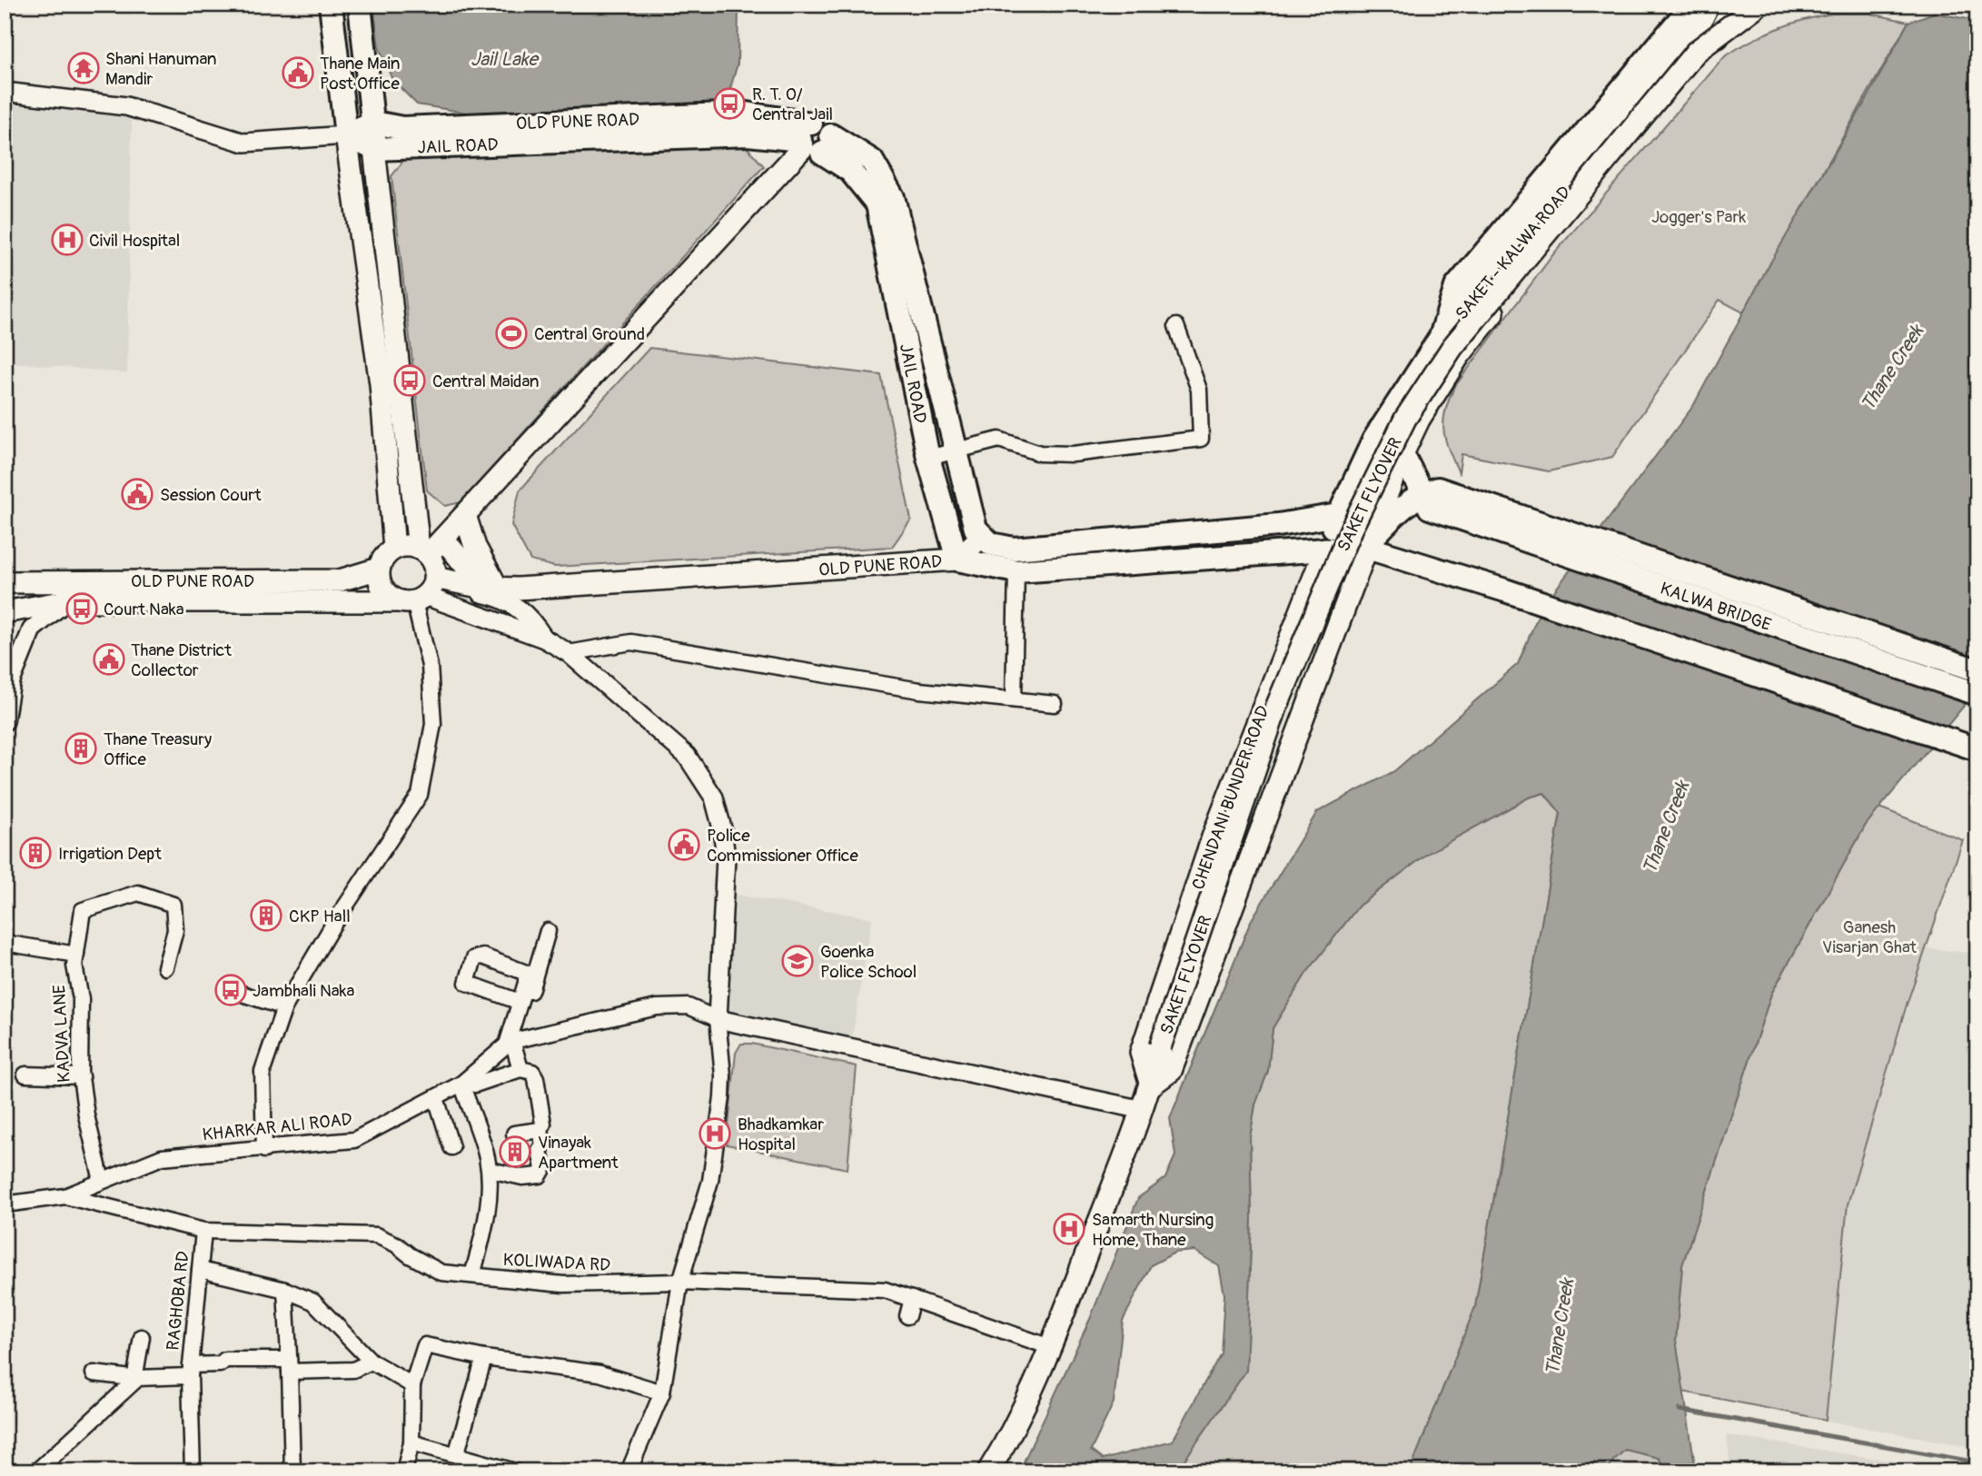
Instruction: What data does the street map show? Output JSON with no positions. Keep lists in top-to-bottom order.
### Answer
{
  "streets": {
    "main road": [
      "OLD PUNE ROAD",
      "JAIL ROAD",
      "SAKET - KALWA ROAD",
      "SAKET FLYOVER",
      "KALWA BRIDGE",
      "CHENDANI BUNDER ROAD"
    ],
    "street": [
      "KADVA LANE",
      "KHARKAR ALI ROAD",
      "KOLIWADA RD",
      "RAGHOBA RD"
    ]
  },
  "crossings": [
    ["OLD PUNE ROAD", "JAIL ROAD"],
    ["OLD PUNE ROAD", "SAKET - KALWA ROAD"],
    ["OLD PUNE ROAD", "CHENDANI BUNDER ROAD"],
    ["SAKET FLYOVER", "CHENDANI BUNDER ROAD"],
    ["KADVA LANE", "KHARKAR ALI ROAD"],
    ["KHARKAR ALI ROAD", "KOLIWADA RD"],
    ["KOLIWADA RD", "RAGHOBA RD"]
  ],
  "water": ["Jail Lake", "Thane Creek"],
  "parks": ["Jogger's Park", "Ganesh Visarjan Ghat"],
  "places": {
    "temple": ["Shani Hanuman Mandir"],
    "public building": [
      "Thane Main Post Office",
      "Session Court",
      "Thane District Collector",
      "Police Commissioner Office"
    ],
    "bus stop": [
      "R. T. O/ Central Jail",
      "Central Maidan",
      "Court Naka",
      "Jambhali Naka"
    ],
    "hospital": ["Civil Hospital", "Bhadkamkar Hospital", "Samarth Nursing Home, Thane"],
    "sports": ["Central Ground"],
    "building": [
      "Thane Treasury Office",
      "Irrigation Dept",
      "CKP Hall",
      "Vinayak Apartment"
    ],
    "school or university": ["Goenka Police School"]
  }
}
